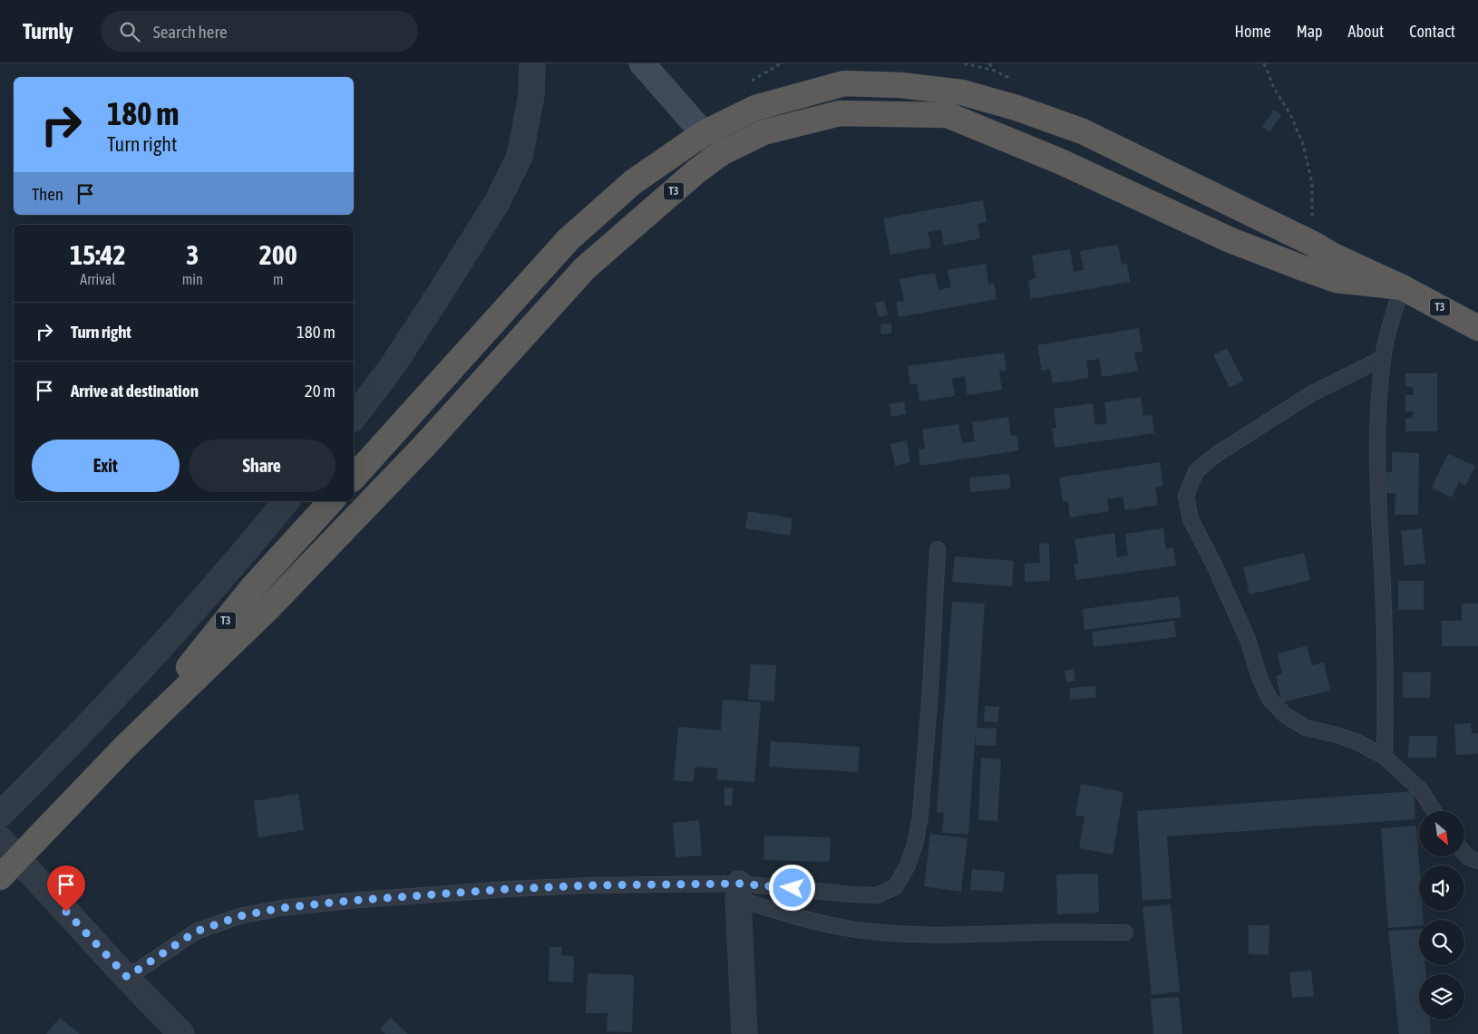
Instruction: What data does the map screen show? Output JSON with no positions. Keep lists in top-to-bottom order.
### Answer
{
  "streets": {
    "highway": ["T3"]
  },
  "north": "bottom right",
  "page": {
    "header": "Turnly",
    "search": "Search here",
    "nav": [
      "Home",
      "Map",
      "About",
      "Contact"
    ],
    "turn": ["180 m", "Turn right"],
    "then": "Then",
    "eta": [
      "15:42",
      "Arrival",
      "3",
      "min",
      "200",
      "m"
    ],
    "list": [
      {
        "name": "Turn right",
        "value": "180 m"
      },
      {
        "name": "Arrive at destination",
        "value": "20 m"
      }
    ],
    "buttons": ["Exit", "Share"]
  }
}
